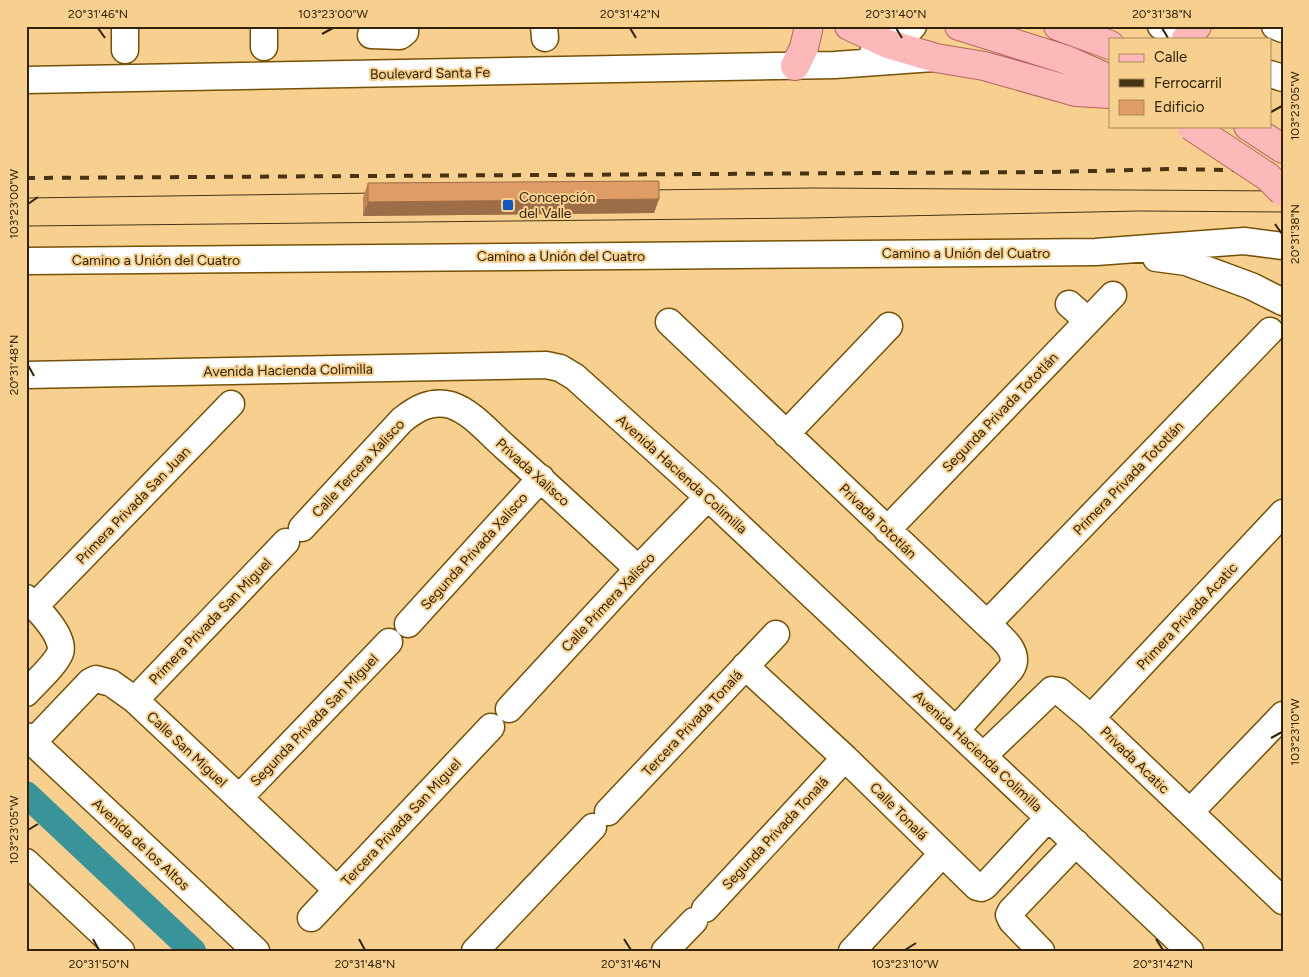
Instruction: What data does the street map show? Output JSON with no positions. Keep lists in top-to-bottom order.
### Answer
{
  "streets": {
    "street": [
      "Boulevard Santa Fe",
      "Camino a Unión del Cuatro",
      "Avenida Hacienda Colimilla",
      "Segunda Privada Tototlán",
      "Calle Tercera Xalisco",
      "Privada Xalisco",
      "Primera Privada Tototlán",
      "Primera Privada San Juan",
      "Privada Tototlán",
      "Segunda Privada Xalisco",
      "Calle Primera Xalisco",
      "Primera Privada Acatic",
      "Primera Privada San Miguel",
      "Segunda Privada San Miguel",
      "Tercera Privada Tonalá",
      "Calle San Miguel",
      "Privada Acatic",
      "Calle Tonalá",
      "Tercera Privada San Miguel",
      "Segunda Privada Tonalá",
      "Avenida de los Altos"
    ]
  },
  "crossings": [
    ["Avenida Hacienda Colimilla", "Privada Tototlán"],
    ["Avenida Hacienda Colimilla", "Calle Primera Xalisco"],
    ["Avenida Hacienda Colimilla", "Privada Acatic"],
    ["Avenida Hacienda Colimilla", "Calle Tonalá"],
    ["Segunda Privada Tototlán", "Privada Tototlán"],
    ["Calle Tercera Xalisco", "Privada Xalisco"],
    ["Calle Tercera Xalisco", "Primera Privada San Miguel"],
    ["Privada Xalisco", "Segunda Privada Xalisco"],
    ["Privada Xalisco", "Calle Primera Xalisco"],
    ["Primera Privada Tototlán", "Privada Tototlán"],
    ["Primera Privada Acatic", "Privada Acatic"],
    ["Primera Privada San Miguel", "Calle San Miguel"],
    ["Segunda Privada San Miguel", "Calle San Miguel"],
    ["Tercera Privada Tonalá", "Calle Tonalá"],
    ["Calle San Miguel", "Tercera Privada San Miguel"],
    ["Calle San Miguel", "Avenida de los Altos"],
    ["Calle Tonalá", "Segunda Privada Tonalá"]
  ],
  "places": {
    "transit": ["Concepción del Valle"]
  },
  "legend": ["Calle", "Ferrocarril", "Edificio"],
  "coordinates": [
    "20°31'46\"N",
    "103°23'00\"W",
    "20°31'42\"N",
    "20°31'40\"N",
    "20°31'38\"N",
    "103°23'05\"W",
    "20°31'48\"N",
    "103°23'10\"W",
    "20°31'50\"N"
  ]
}
